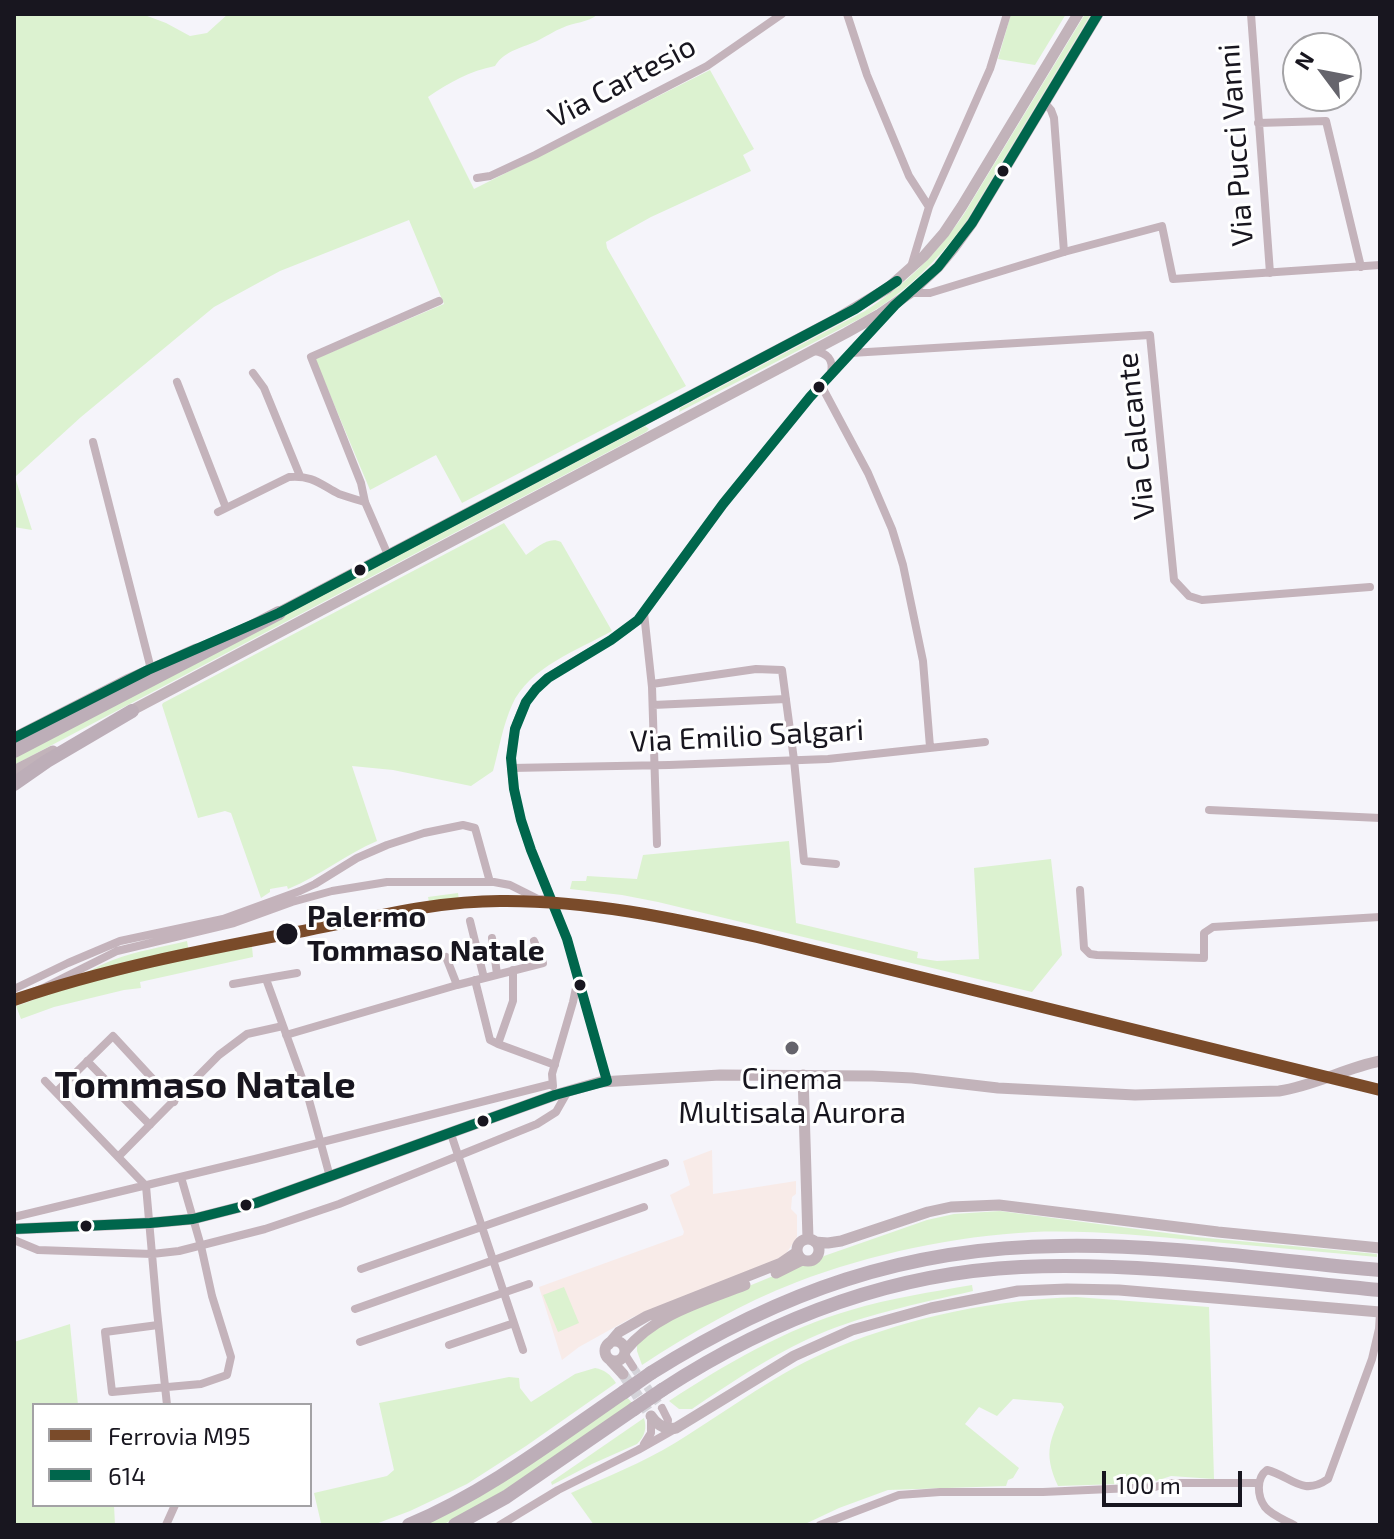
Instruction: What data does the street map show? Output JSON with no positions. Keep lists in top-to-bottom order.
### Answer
{
  "streets": {
    "street": [
      "Via Cartesio",
      "Via Pucci Vanni",
      "Via Calcante",
      "Via Emilio Salgari"
    ]
  },
  "districts": ["Tommaso Natale"],
  "places": ["Palermo Tommaso Natale", "Cinema Multisala Aurora"],
  "lines": ["transit line 614", "rail line M95"],
  "legend": ["Ferrovia M95", "614"],
  "scale_bar": "100 m",
  "north": "top left"
}
